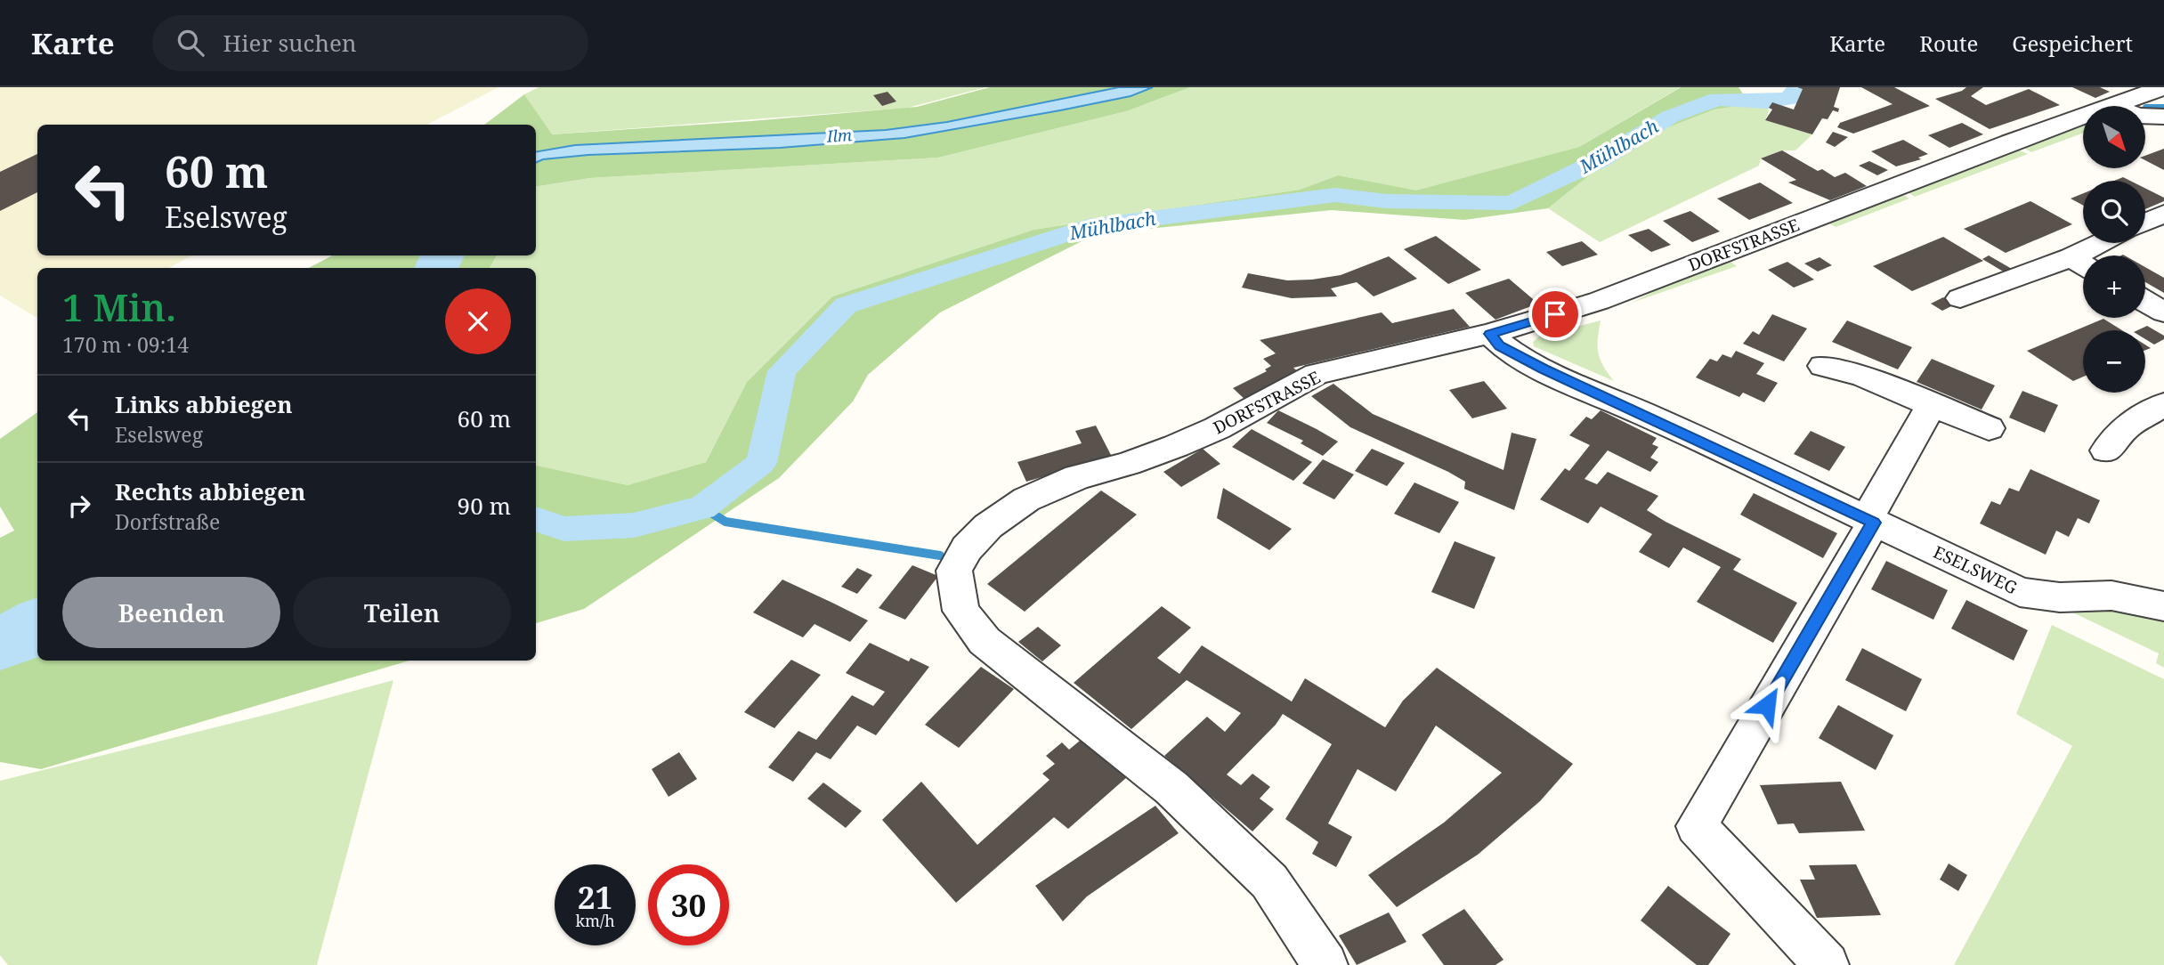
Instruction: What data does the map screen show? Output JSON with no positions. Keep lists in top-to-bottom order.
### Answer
{
  "streets": {
    "street": ["DORFSTRASSE", "ESELSWEG"]
  },
  "crossings": [
    ["DORFSTRASSE", "ESELSWEG"]
  ],
  "water": ["Ilm", "Mühlbach"],
  "north": "bottom right",
  "page": {
    "header": "Karte",
    "search": "Hier suchen",
    "nav": ["Karte", "Route", "Gespeichert"],
    "map_buttons": ["+", "−"],
    "turn": ["60 m", "Eselsweg"],
    "heading": ["1 Min.", "170 m · 09:14"],
    "list": [
      {
        "name": "Links abbiegen",
        "note": "Eselsweg",
        "value": "60 m"
      },
      {
        "name": "Rechts abbiegen",
        "note": "Dorfstraße",
        "value": "90 m"
      }
    ],
    "buttons": ["Beenden", "Teilen"],
    "speed": "21 km/h",
    "limit": "30"
  }
}
